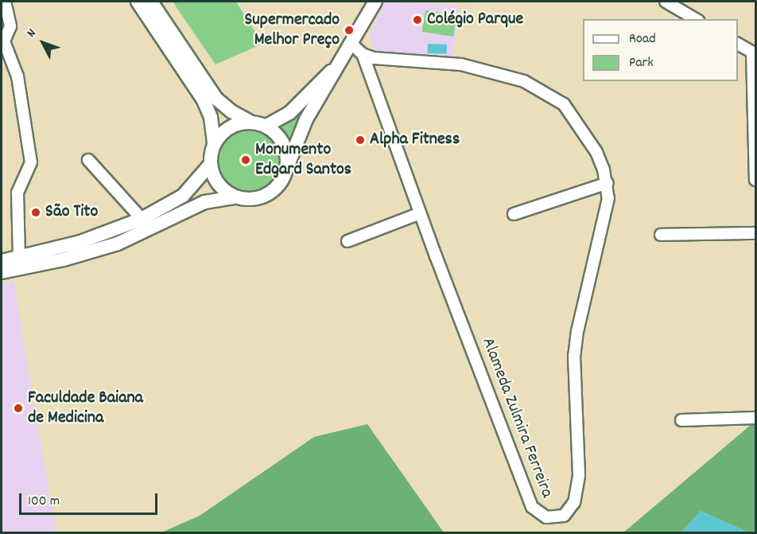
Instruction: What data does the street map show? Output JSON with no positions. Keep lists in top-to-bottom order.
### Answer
{
  "streets": {
    "street": ["Alameda Zulmira Ferreira"]
  },
  "places": [
    "Colégio Parque",
    "Supermercado Melhor Preço",
    "Alpha Fitness",
    "Monumento Edgard Santos",
    "São Tito",
    "Faculdade Baiana de Medicina"
  ],
  "legend": ["Road", "Park"],
  "scale_bar": "100 m",
  "north": "top left"
}
